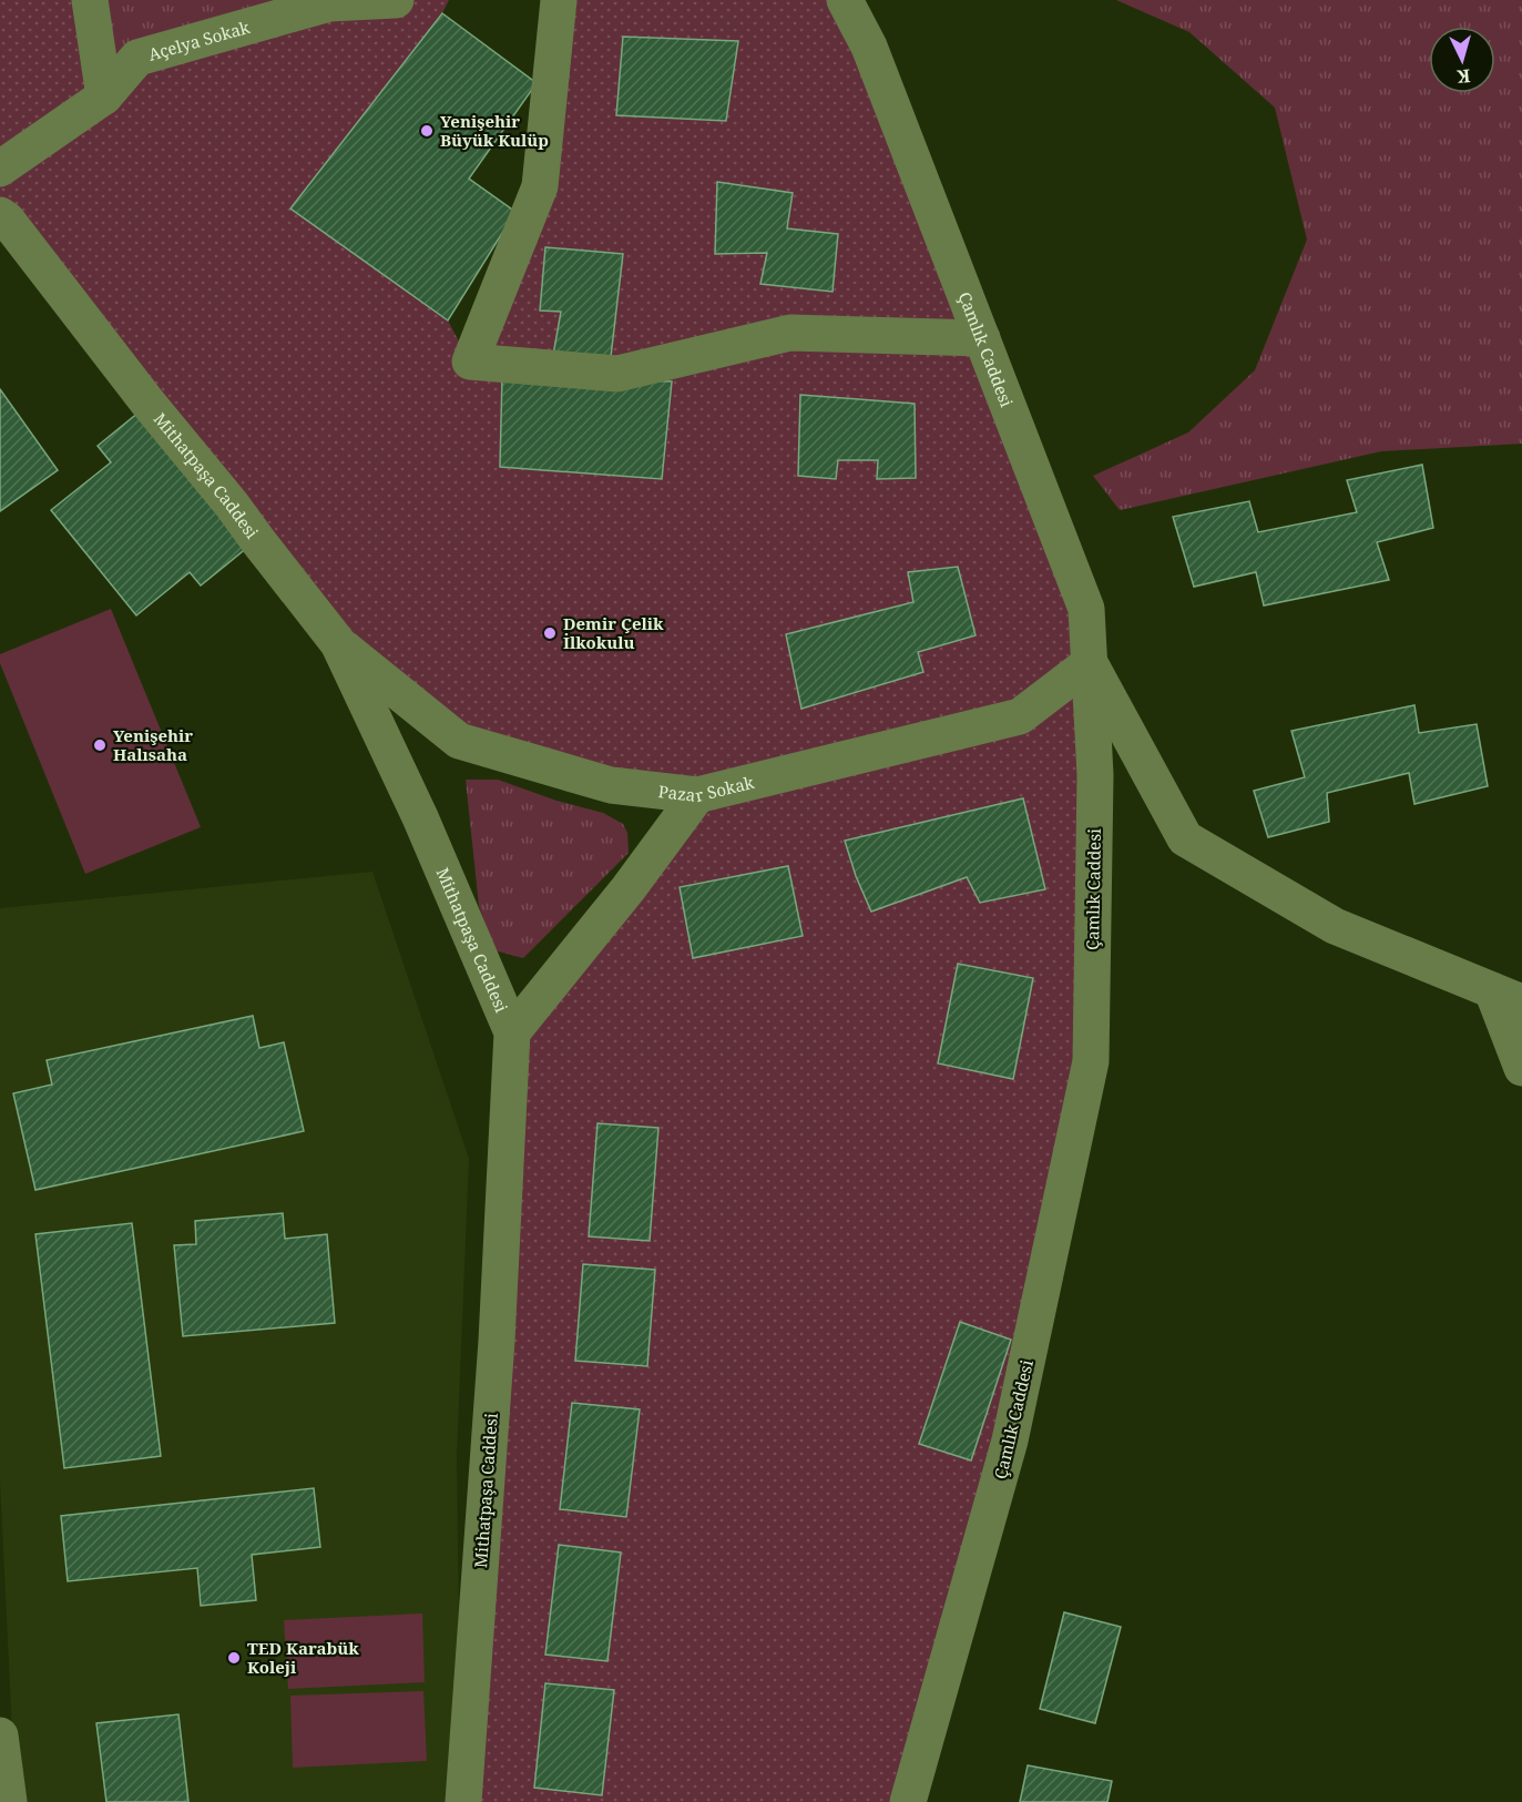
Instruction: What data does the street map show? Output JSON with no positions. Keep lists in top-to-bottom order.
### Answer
{
  "streets": {
    "street": [
      "Açelya Sokak",
      "Çamlık Caddesi",
      "Mithatpaşa Caddesi",
      "Pazar Sokak"
    ]
  },
  "crossings": [
    ["Çamlık Caddesi", "Pazar Sokak"],
    ["Mithatpaşa Caddesi", "Pazar Sokak"]
  ],
  "places": [
    "Yenişehir Büyük Kulüp",
    "Demir Çelik İlkokulu",
    "Yenişehir Halısaha",
    "TED Karabük Koleji"
  ],
  "north": "bottom"
}
